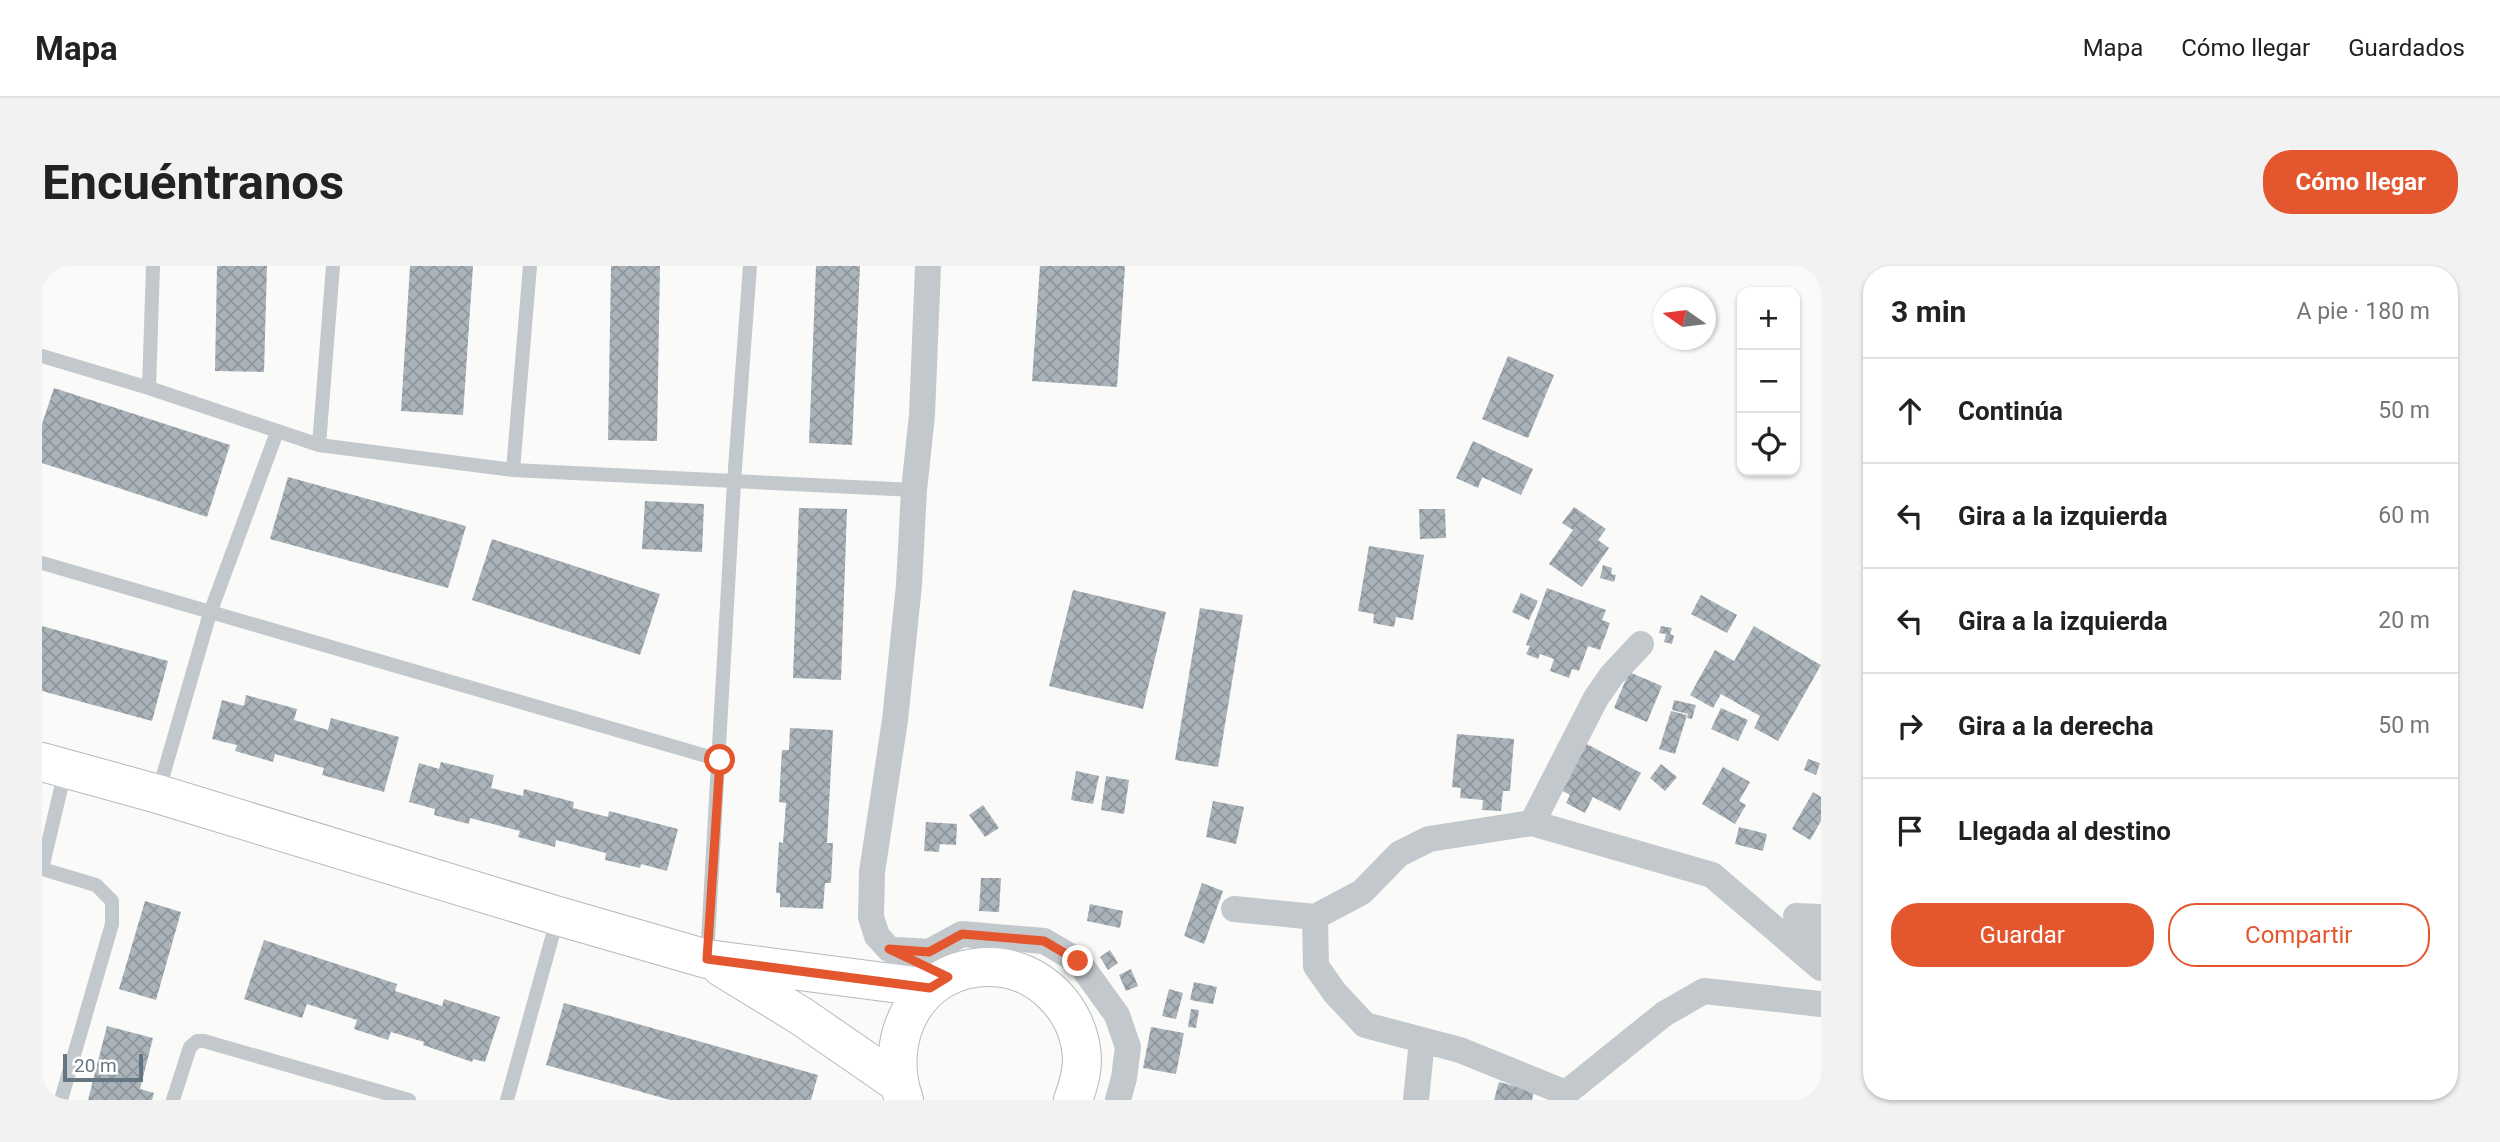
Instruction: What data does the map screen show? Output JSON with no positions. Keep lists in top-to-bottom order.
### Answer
{
  "scale_bar": "20 m",
  "north": "left",
  "page": {
    "header": "Mapa",
    "nav": ["Mapa", "Cómo llegar", "Guardados"],
    "buttons": [
      "Cómo llegar",
      ["Guardar", "Compartir"]
    ],
    "title": "Encuéntranos",
    "heading": ["3 min", "A pie · 180 m"],
    "map_buttons": ["+", "−"],
    "list": [
      ["Continúa", "50 m"],
      ["Gira a la izquierda", "60 m"],
      ["Gira a la izquierda", "20 m"],
      ["Gira a la derecha", "50 m"],
      "Llegada al destino"
    ],
    "scale": "20 m"
  }
}
